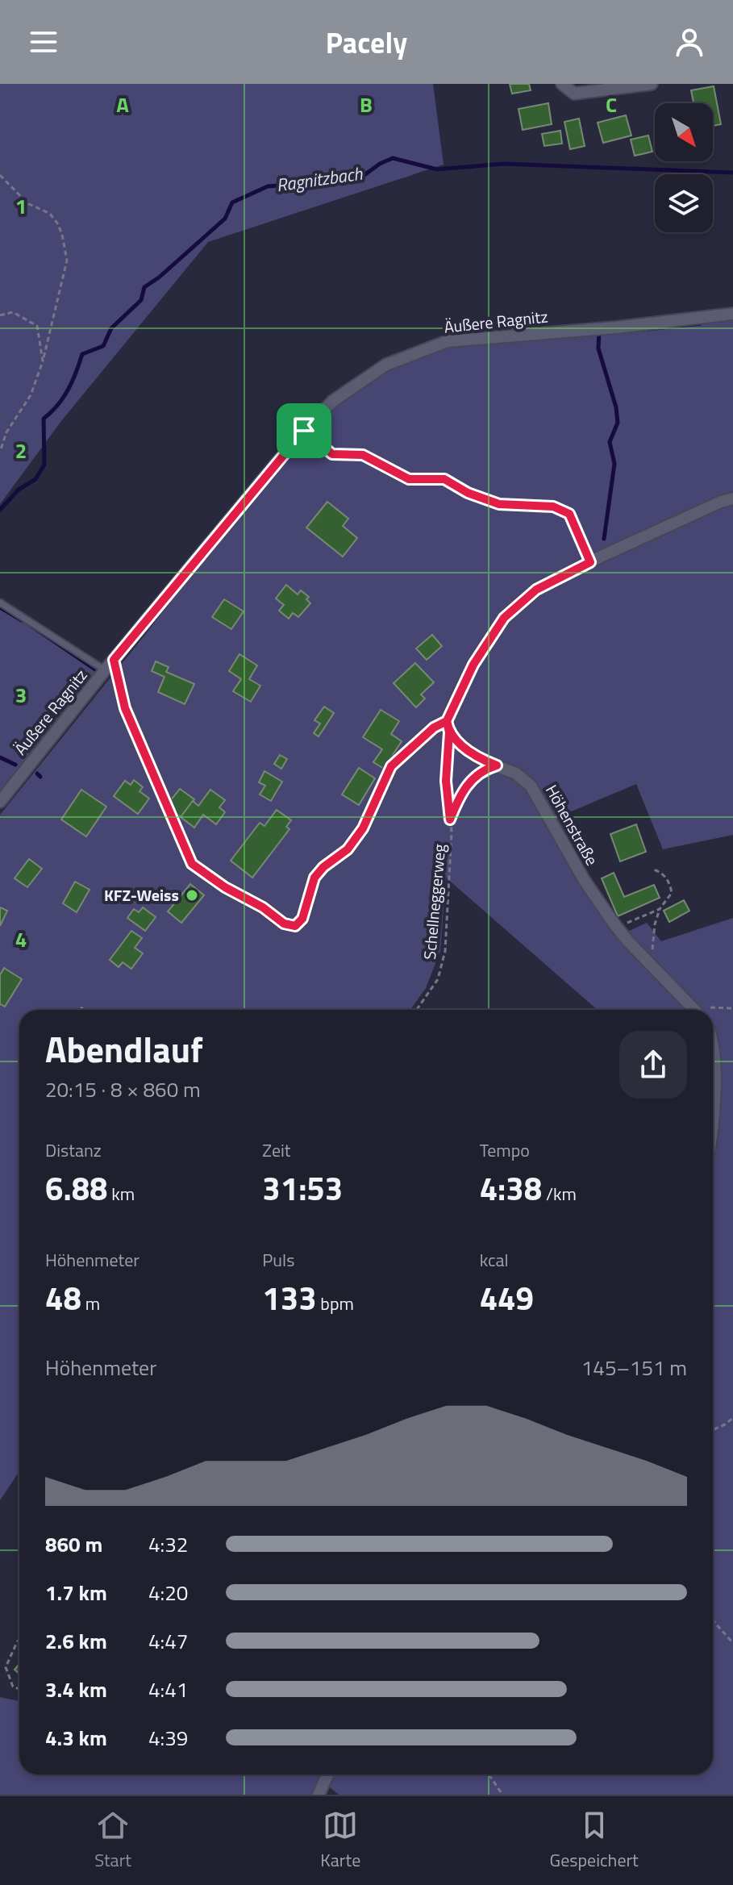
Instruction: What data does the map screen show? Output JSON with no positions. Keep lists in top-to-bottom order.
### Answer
{
  "streets": {
    "street": ["Äußere Ragnitz", "Höhenstraße"],
    "path": ["Schellneggerweg"]
  },
  "crossings": [
    ["Höhenstraße", "Schellneggerweg"]
  ],
  "water": ["Ragnitzbach"],
  "places": ["KFZ-Weiss"],
  "north": "bottom right",
  "page": {
    "header": "Pacely",
    "heading": ["Abendlauf", "20:15 · 8 × 860 m"],
    "stats": [
      ["Distanz", "6.88 km"],
      ["Zeit", "31:53"],
      ["Tempo", "4:38 /km"],
      ["Höhenmeter", "48 m"],
      ["Puls", "133 bpm"],
      ["kcal", "449"]
    ],
    "chart": ["Höhenmeter", "145–151 m"],
    "list": [
      {
        "name": "860 m",
        "note": "4:32"
      },
      {
        "name": "1.7 km",
        "note": "4:20"
      },
      {
        "name": "2.6 km",
        "note": "4:47"
      },
      {
        "name": "3.4 km",
        "note": "4:41"
      },
      {
        "name": "4.3 km",
        "note": "4:39"
      }
    ],
    "tabs": ["Start", "Karte", "Gespeichert"]
  },
  "grid": {
    "columns": ["A", "B", "C"],
    "rows": [
      "1",
      "2",
      "3",
      "4"
    ]
  }
}
